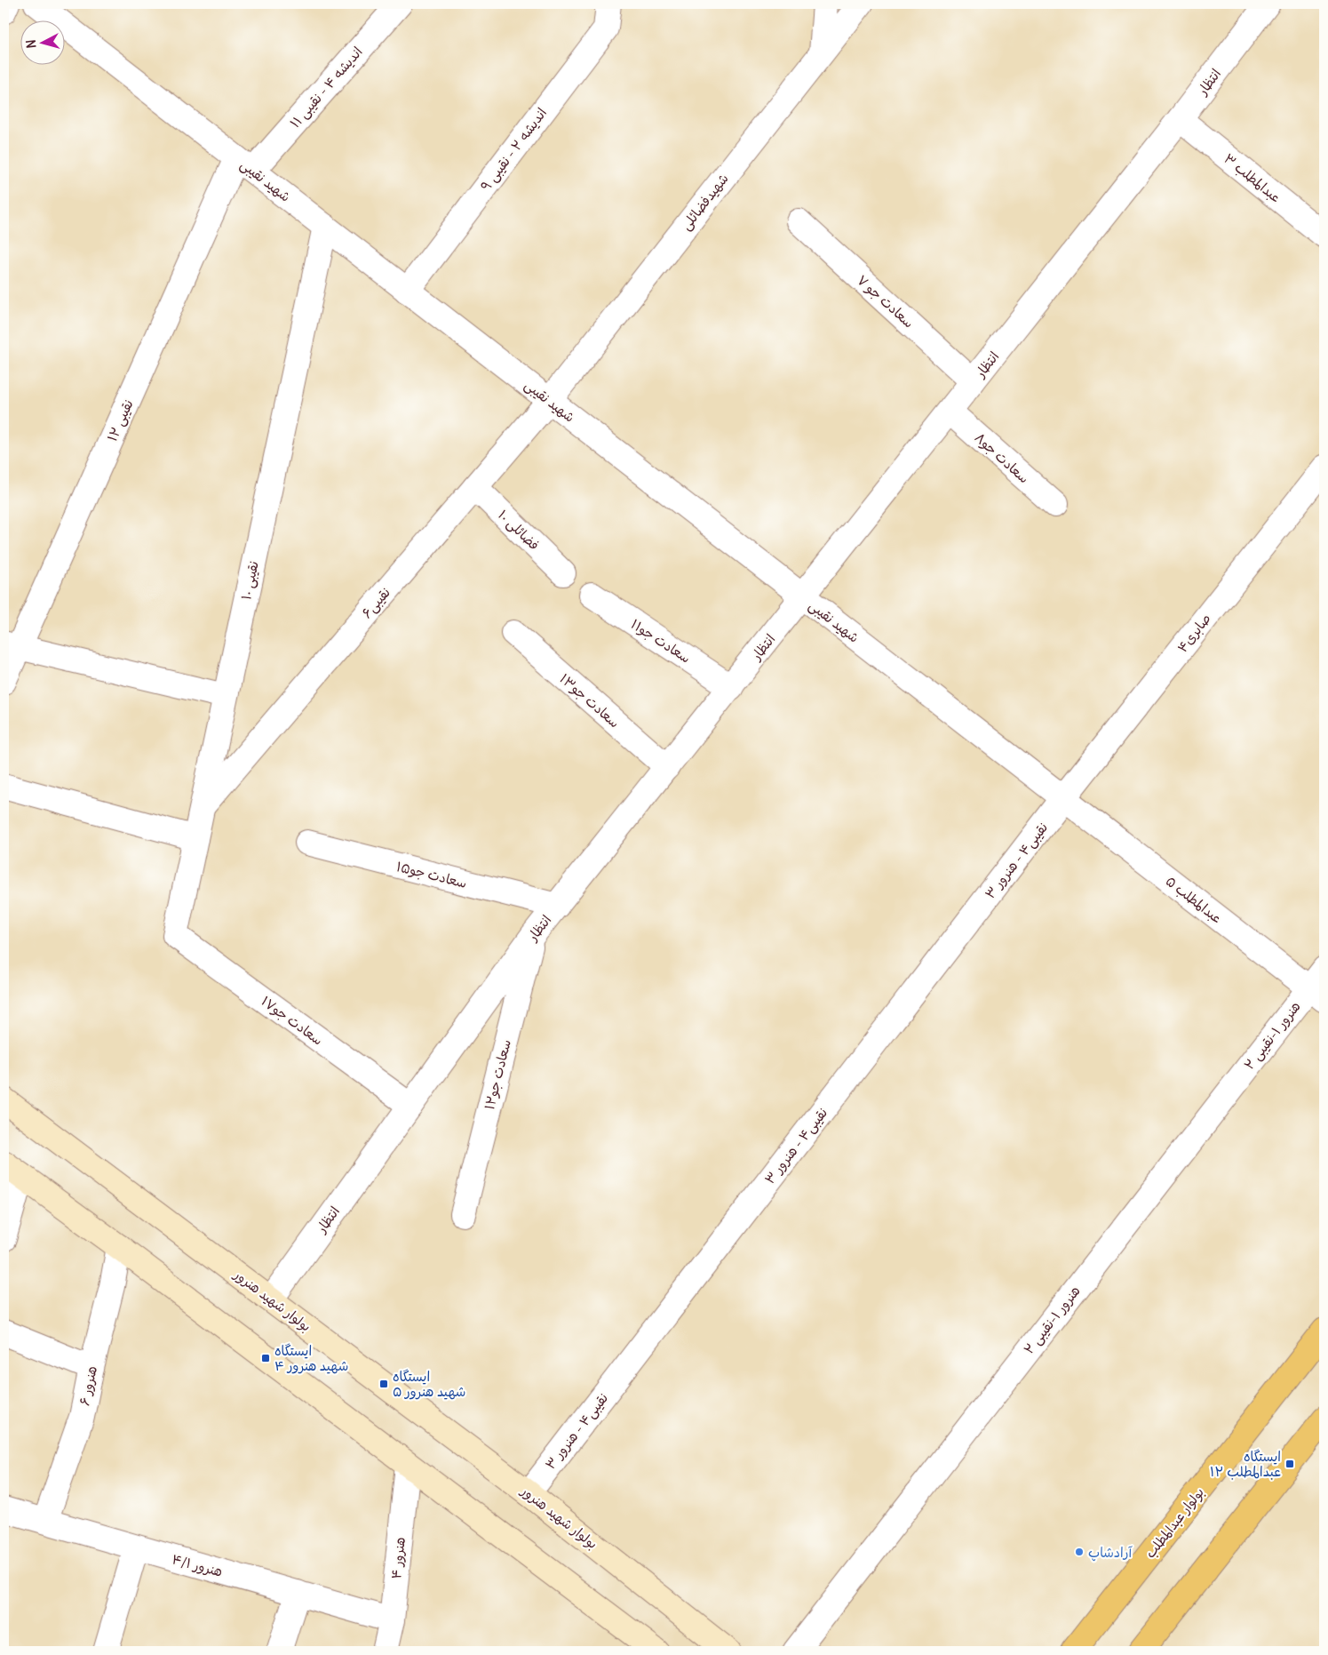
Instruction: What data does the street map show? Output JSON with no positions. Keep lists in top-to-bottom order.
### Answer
{
  "streets": {
    "main road": ["بولوار شهید هنرور", "بولوار عبدالمطلب"],
    "street": [
      "انتظار",
      "اندیشه ۴ - نقیبی ۱۱",
      "اندیشه ۲ - نقیبی ۹",
      "عبدالمطلب ۳",
      "شهید نقیبی",
      "شهیدفضائلی",
      "سعادت جو ۷",
      "نقیبی ۱۲",
      "سعادت جو۸",
      "فضائلی ۱۰",
      "نقیبی ۱۰",
      "نقیبی۶",
      "صابری۴",
      "سعادت جو۱۱",
      "سعادت جو۱۳",
      "نقیبی۴ - هنرور ۳",
      "سعادت جو۱۵",
      "عبدالمطلب ۵",
      "سعادت جو۱۷",
      "هنرور ۱-نقیبی ۲",
      "سعادت جو۱۲",
      "هنرور ۶",
      "هنرور ۴",
      "هنرور ۴/۱"
    ]
  },
  "crossings": [
    ["انتظار", "عبدالمطلب ۳"],
    ["انتظار", "شهید نقیبی"],
    ["انتظار", "سعادت جو ۷"],
    ["انتظار", "سعادت جو۸"],
    ["انتظار", "سعادت جو۱۱"],
    ["انتظار", "سعادت جو۱۳"],
    ["انتظار", "سعادت جو۱۵"],
    ["انتظار", "سعادت جو۱۷"],
    ["انتظار", "سعادت جو۱۲"],
    ["انتظار", "بولوار شهید هنرور"],
    ["اندیشه ۴ - نقیبی ۱۱", "شهید نقیبی"],
    ["اندیشه ۴ - نقیبی ۱۱", "نقیبی ۱۲"],
    ["اندیشه ۲ - نقیبی ۹", "شهید نقیبی"],
    ["شهید نقیبی", "شهیدفضائلی"],
    ["شهید نقیبی", "نقیبی ۱۲"],
    ["شهید نقیبی", "نقیبی ۱۰"],
    ["شهید نقیبی", "نقیبی۶"],
    ["شهید نقیبی", "صابری۴"],
    ["شهید نقیبی", "نقیبی۴ - هنرور ۳"],
    ["شهید نقیبی", "عبدالمطلب ۵"],
    ["شهیدفضائلی", "نقیبی۶"],
    ["فضائلی ۱۰", "نقیبی۶"],
    ["نقیبی ۱۰", "نقیبی۶"],
    ["نقیبی ۱۰", "سعادت جو۱۷"],
    ["صابری۴", "نقیبی۴ - هنرور ۳"],
    ["صابری۴", "عبدالمطلب ۵"],
    ["نقیبی۴ - هنرور ۳", "عبدالمطلب ۵"],
    ["نقیبی۴ - هنرور ۳", "بولوار شهید هنرور"],
    ["عبدالمطلب ۵", "هنرور ۱-نقیبی ۲"],
    ["هنرور ۶", "هنرور ۴/۱"],
    ["هنرور ۴", "هنرور ۴/۱"]
  ],
  "places": {
    "transit": ["ایستگاه شهید هنرور ۴", "ایستگاه شهید هنرور ۵", "ایستگاه عبدالمطلب ۱۲"],
    "other": ["آرادشاپ"]
  },
  "north": "left"
}
